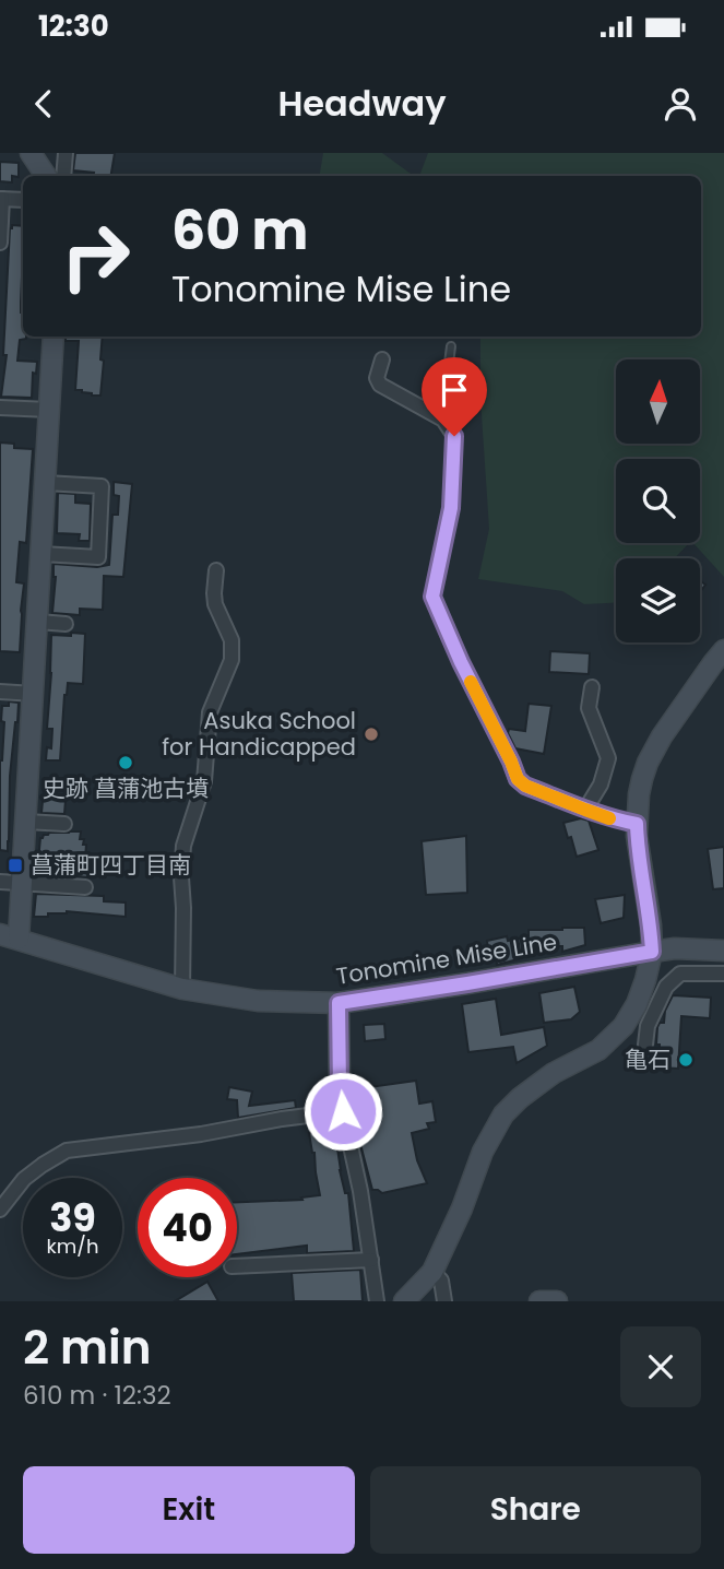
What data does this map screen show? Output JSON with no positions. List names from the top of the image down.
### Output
{
  "streets": {
    "main road": ["Tonomine Mise Line"]
  },
  "places": {
    "other": ["Asuka School for Handicapped", "史跡 菖蒲池古墳", "亀石"],
    "transit": ["菖蒲町四丁目南"]
  },
  "north": "top",
  "page": {
    "status": "12:30",
    "header": "Headway",
    "turn": ["60 m", "Tonomine Mise Line"],
    "speed": "39 km/h",
    "limit": "40",
    "heading": ["2 min", "610 m · 12:32"],
    "buttons": ["Exit", "Share"]
  }
}
